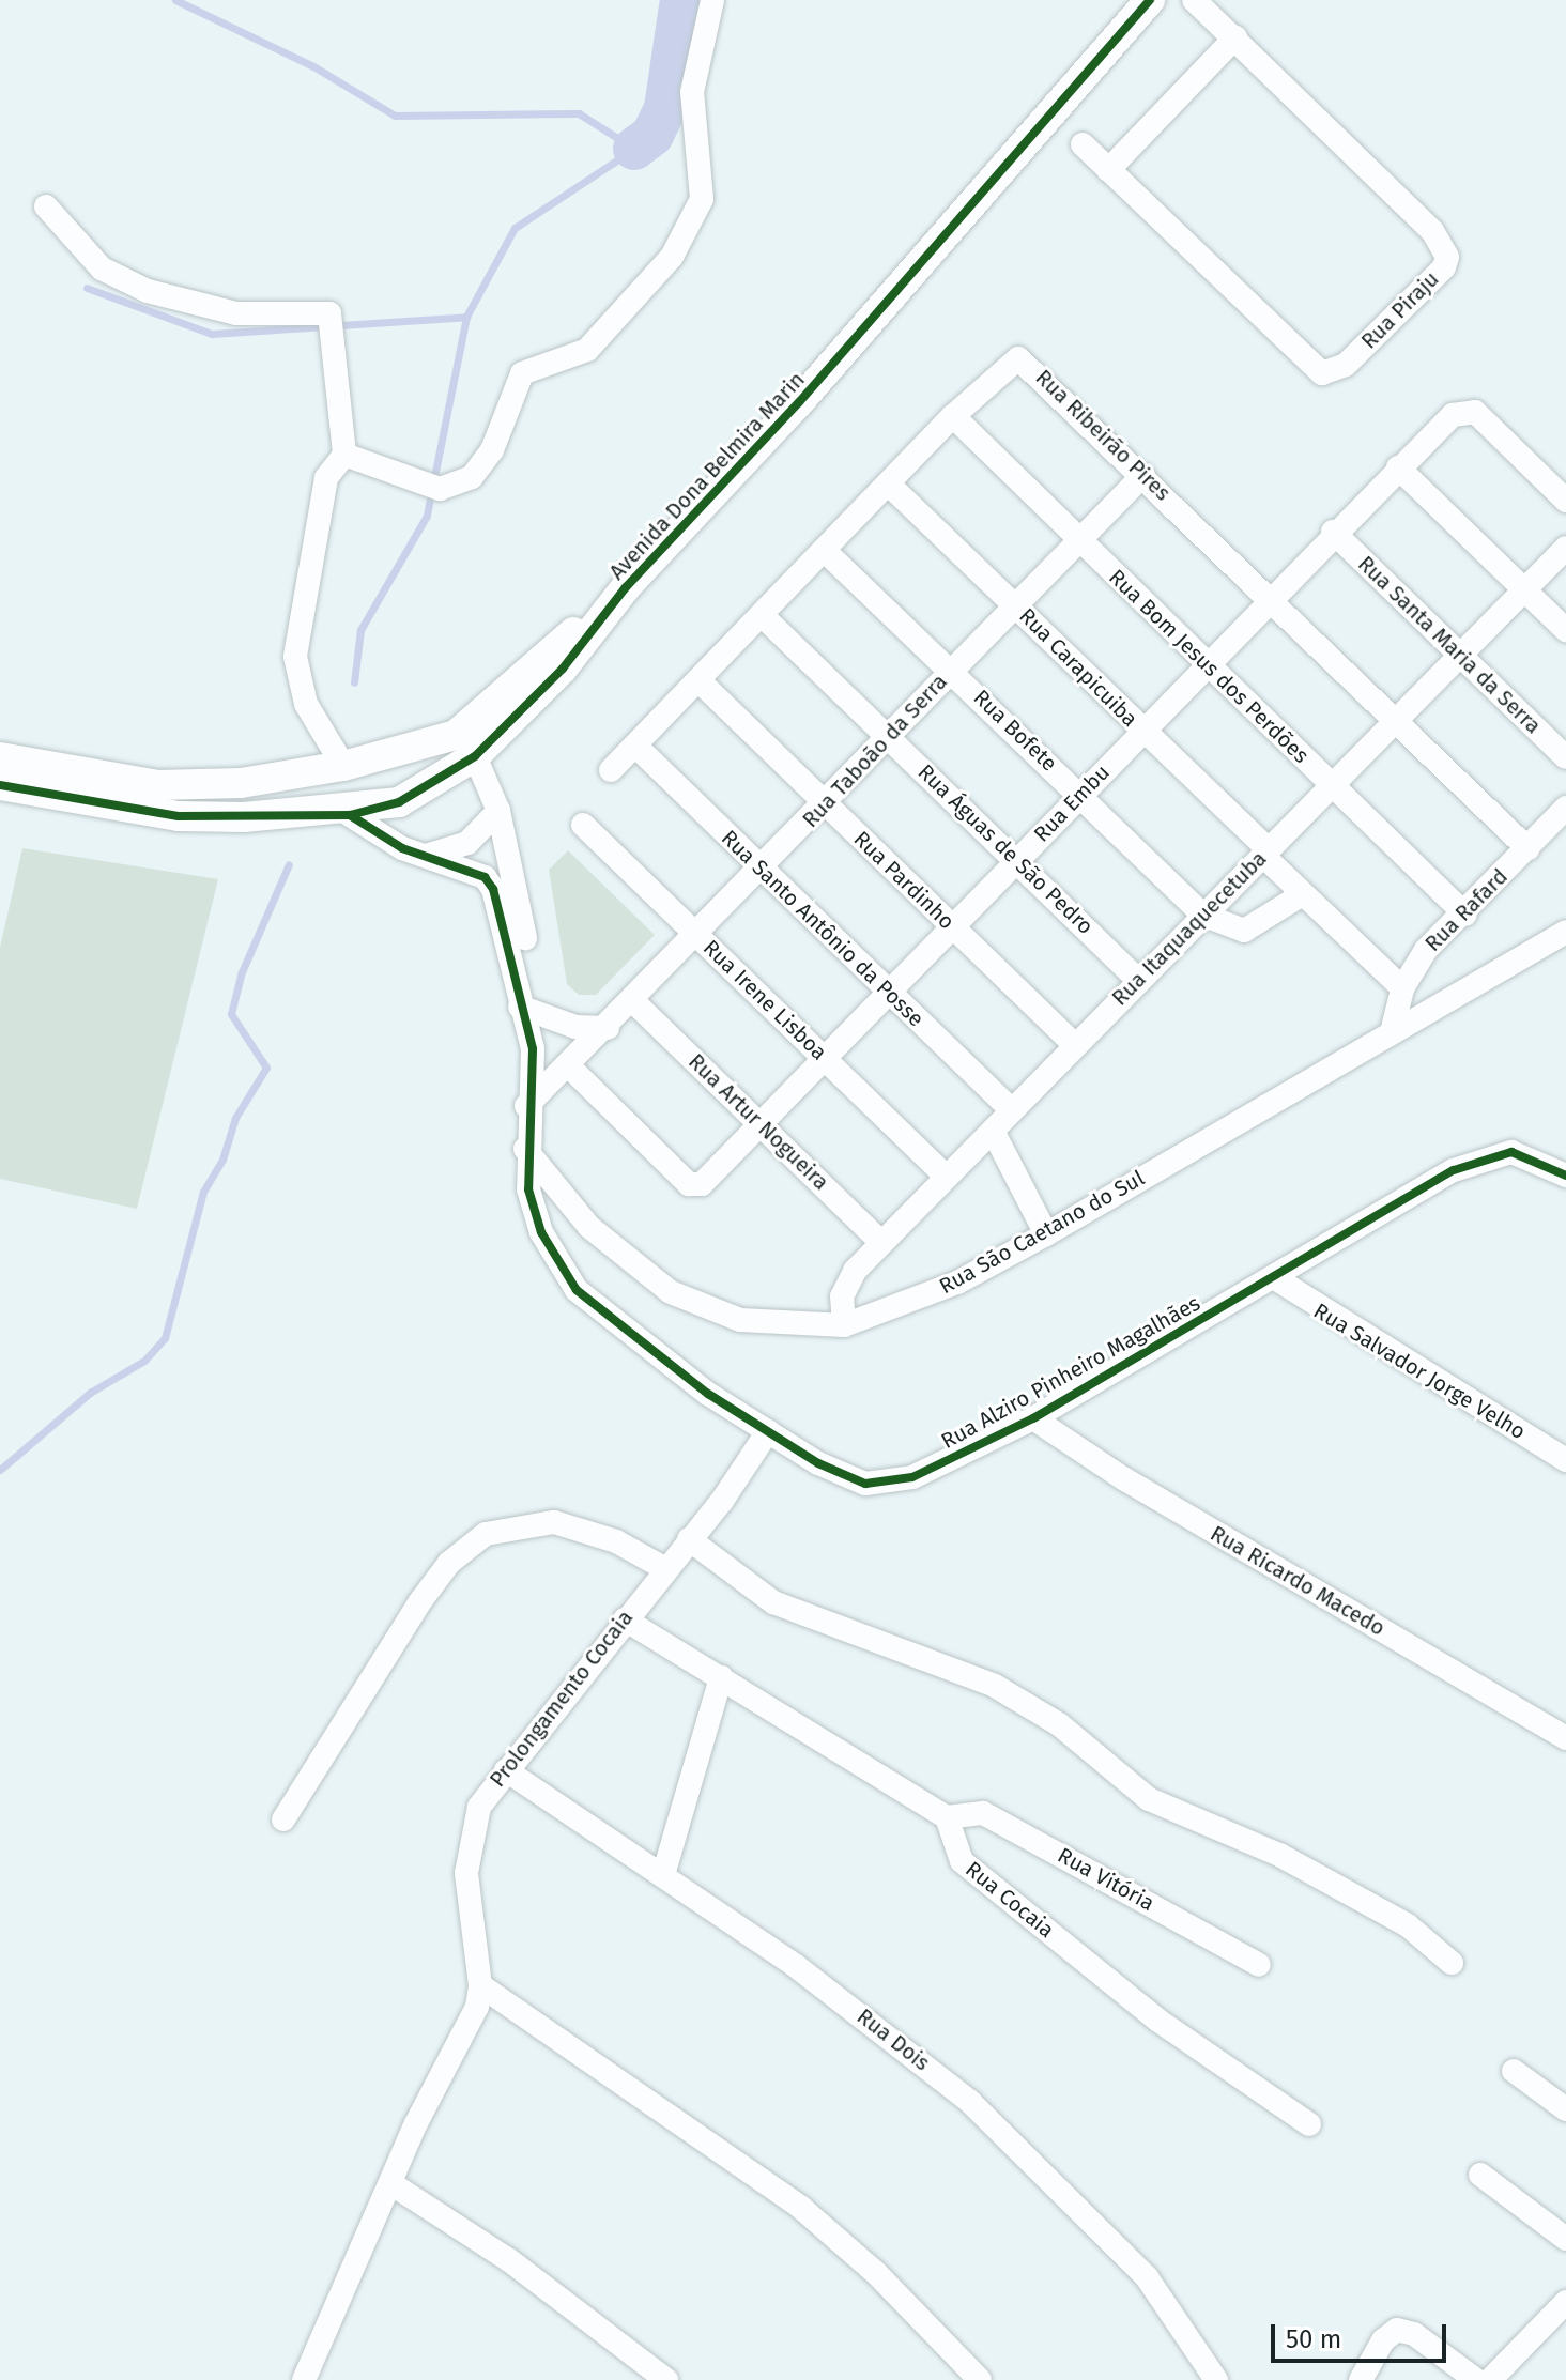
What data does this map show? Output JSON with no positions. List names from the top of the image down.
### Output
{
  "streets": {
    "main road": ["Avenida Dona Belmira Marin"],
    "street": [
      "Rua Piraju",
      "Rua Ribeirão Pires",
      "Rua Santa Maria da Serra",
      "Rua Bom Jesus dos Perdões",
      "Rua Carapicuiba",
      "Rua Bofete",
      "Rua Taboão da Serra",
      "Rua Embu",
      "Rua Águas de São Pedro",
      "Rua Pardinho",
      "Rua Rafard",
      "Rua Santo Antônio da Posse",
      "Rua Itaquaquecetuba",
      "Rua Irene Lisboa",
      "Rua Artur Nogueira",
      "Rua São Caetano do Sul",
      "Rua Salvador Jorge Velho",
      "Rua Alziro Pinheiro Magalhães",
      "Rua Ricardo Macedo",
      "Prolongamento Cocaia",
      "Rua Vitória",
      "Rua Cocaia",
      "Rua Dois"
    ]
  },
  "crossings": [
    ["Rua Ribeirão Pires", "Rua Bom Jesus dos Perdões"],
    ["Rua Ribeirão Pires", "Rua Carapicuiba"],
    ["Rua Ribeirão Pires", "Rua Bofete"],
    ["Rua Ribeirão Pires", "Rua Taboão da Serra"],
    ["Rua Ribeirão Pires", "Rua Embu"],
    ["Rua Ribeirão Pires", "Rua Águas de São Pedro"],
    ["Rua Ribeirão Pires", "Rua Pardinho"],
    ["Rua Ribeirão Pires", "Rua Rafard"],
    ["Rua Ribeirão Pires", "Rua Santo Antônio da Posse"],
    ["Rua Ribeirão Pires", "Rua Itaquaquecetuba"],
    ["Avenida Dona Belmira Marin", "Rua Alziro Pinheiro Magalhães"],
    ["Rua Santa Maria da Serra", "Rua Embu"],
    ["Rua Santa Maria da Serra", "Rua Itaquaquecetuba"],
    ["Rua Bom Jesus dos Perdões", "Rua Taboão da Serra"],
    ["Rua Bom Jesus dos Perdões", "Rua Embu"],
    ["Rua Bom Jesus dos Perdões", "Rua Rafard"],
    ["Rua Bom Jesus dos Perdões", "Rua Itaquaquecetuba"],
    ["Rua Carapicuiba", "Rua Taboão da Serra"],
    ["Rua Carapicuiba", "Rua Embu"],
    ["Rua Carapicuiba", "Rua Rafard"],
    ["Rua Carapicuiba", "Rua Itaquaquecetuba"],
    ["Rua Bofete", "Rua Taboão da Serra"],
    ["Rua Bofete", "Rua Embu"],
    ["Rua Bofete", "Rua Itaquaquecetuba"],
    ["Rua Taboão da Serra", "Rua Embu"],
    ["Rua Taboão da Serra", "Rua Águas de São Pedro"],
    ["Rua Taboão da Serra", "Rua Pardinho"],
    ["Rua Taboão da Serra", "Rua Santo Antônio da Posse"],
    ["Rua Taboão da Serra", "Rua Irene Lisboa"],
    ["Rua Taboão da Serra", "Rua Artur Nogueira"],
    ["Rua Taboão da Serra", "Rua Alziro Pinheiro Magalhães"],
    ["Rua Embu", "Rua Águas de São Pedro"],
    ["Rua Embu", "Rua Pardinho"],
    ["Rua Embu", "Rua Santo Antônio da Posse"],
    ["Rua Embu", "Rua Irene Lisboa"],
    ["Rua Embu", "Rua Artur Nogueira"],
    ["Rua Águas de São Pedro", "Rua Itaquaquecetuba"],
    ["Rua Pardinho", "Rua Itaquaquecetuba"],
    ["Rua Rafard", "Rua São Caetano do Sul"],
    ["Rua Santo Antônio da Posse", "Rua Itaquaquecetuba"],
    ["Rua Itaquaquecetuba", "Rua Irene Lisboa"],
    ["Rua Itaquaquecetuba", "Rua Artur Nogueira"],
    ["Rua Itaquaquecetuba", "Rua São Caetano do Sul"],
    ["Rua São Caetano do Sul", "Rua Alziro Pinheiro Magalhães"],
    ["Rua Salvador Jorge Velho", "Rua Alziro Pinheiro Magalhães"],
    ["Rua Alziro Pinheiro Magalhães", "Rua Ricardo Macedo"],
    ["Rua Alziro Pinheiro Magalhães", "Prolongamento Cocaia"],
    ["Prolongamento Cocaia", "Rua Dois"],
    ["Rua Vitória", "Rua Cocaia"]
  ],
  "scale_bar": "50 m"
}
